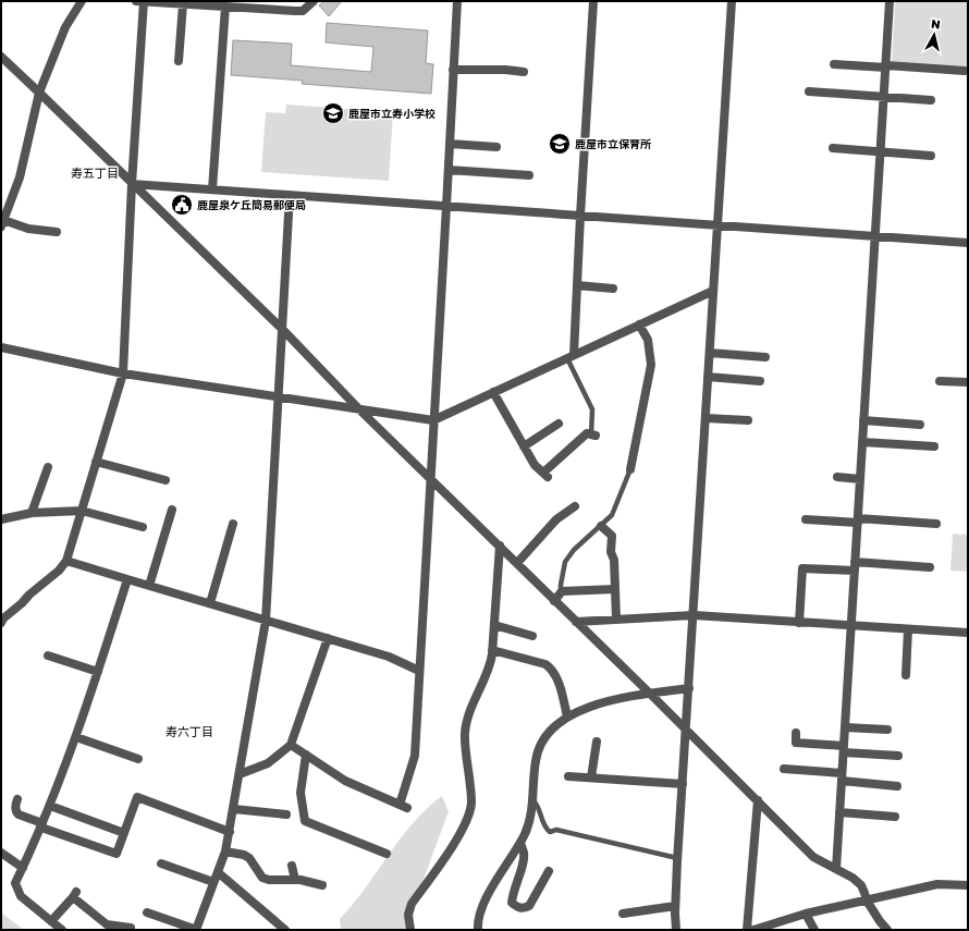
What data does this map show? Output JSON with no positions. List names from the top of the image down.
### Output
{
  "districts": ["寿五丁目", "寿六丁目"],
  "places": {
    "school or university": ["鹿屋市立寿小学校", "鹿屋市立保育所"],
    "public building": ["鹿屋泉ケ丘簡易郵便局"]
  },
  "north": "top"
}
